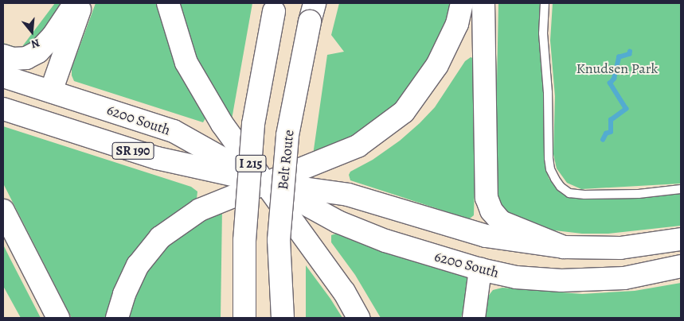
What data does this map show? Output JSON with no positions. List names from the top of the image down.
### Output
{
  "streets": {
    "main road": [
      "6200 South",
      "SR 190",
      "Belt Route",
      "I 215"
    ]
  },
  "parks": ["Knudsen Park"],
  "north": "bottom"
}
